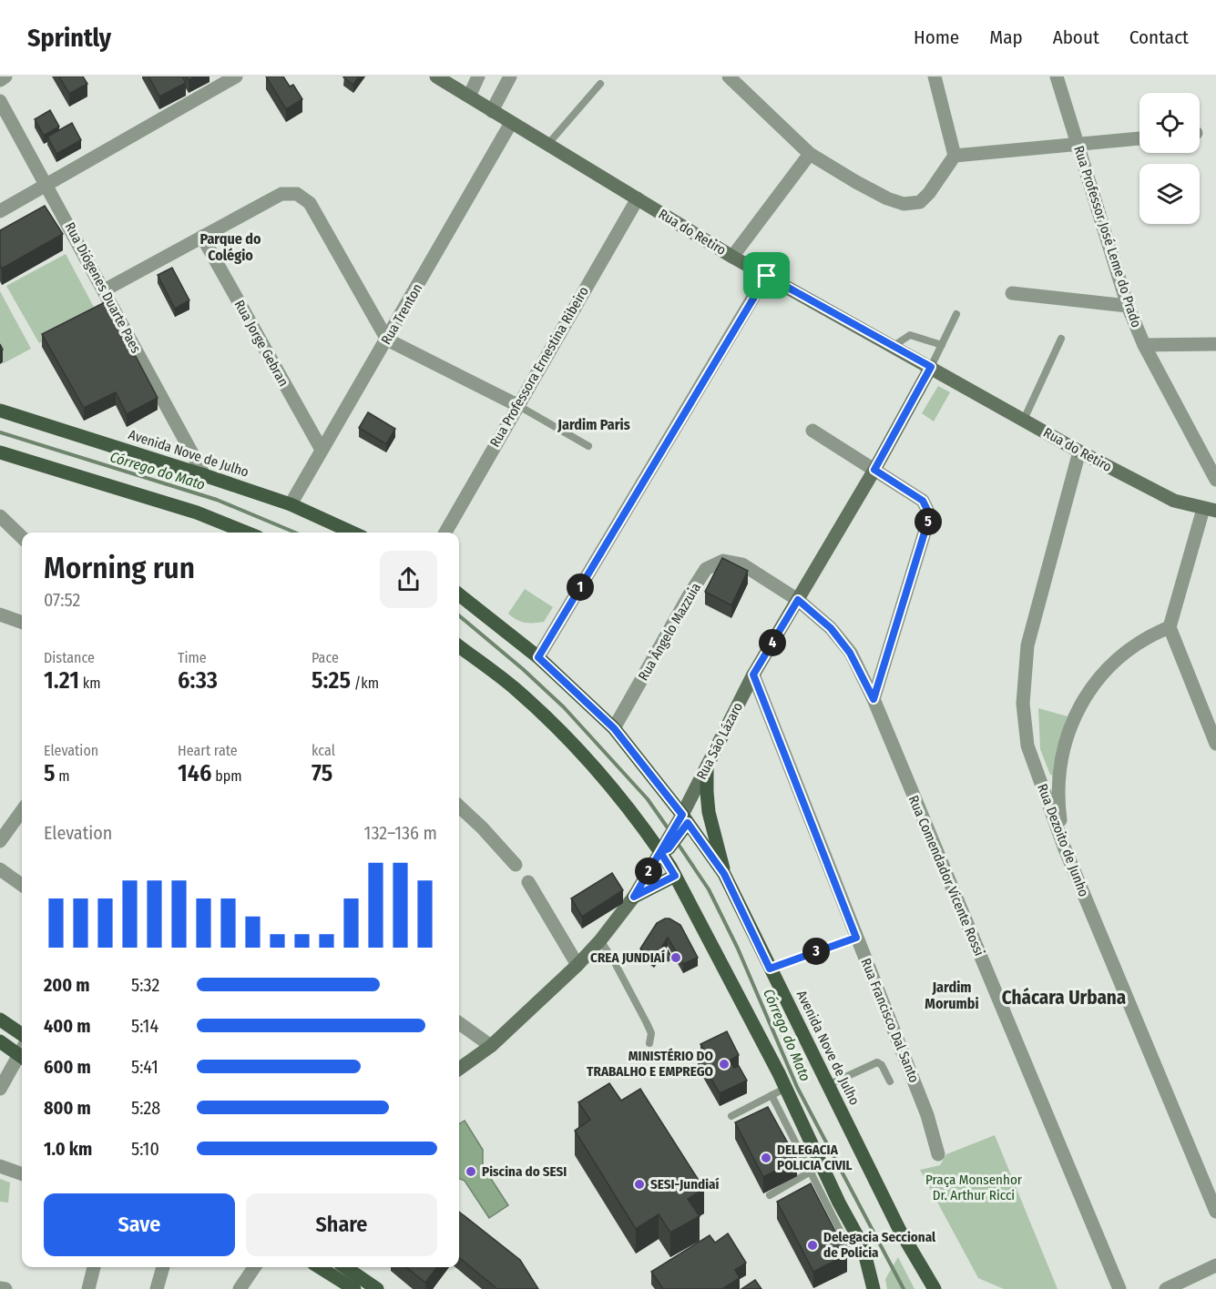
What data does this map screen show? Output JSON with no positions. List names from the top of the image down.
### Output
{
  "streets": {
    "main road": ["Rua do Retiro", "Avenida Nove de Julho", "Rua São Lázaro"],
    "street": [
      "Rua Professor José Leme do Prado",
      "Rua Diógenes Duarte Paes",
      "Rua Trenton",
      "Rua Jorge Gebran",
      "Rua Professora Ernestina Ribeiro",
      "Rua Ângelo Mazzuia",
      "Rua Dezoito de Junho",
      "Rua Comendador Vicente Rossi",
      "Rua Francisco Dal Santo"
    ]
  },
  "crossings": [
    ["Rua do Retiro", "Rua Trenton"],
    ["Rua do Retiro", "Rua Professora Ernestina Ribeiro"],
    ["Rua do Retiro", "Rua São Lázaro"],
    ["Rua do Retiro", "Rua Dezoito de Junho"],
    ["Rua Diógenes Duarte Paes", "Avenida Nove de Julho"],
    ["Rua Trenton", "Rua Jorge Gebran"],
    ["Rua Trenton", "Avenida Nove de Julho"],
    ["Avenida Nove de Julho", "Rua Ângelo Mazzuia"],
    ["Avenida Nove de Julho", "Rua São Lázaro"],
    ["Rua Ângelo Mazzuia", "Rua São Lázaro"],
    ["Rua Ângelo Mazzuia", "Rua Comendador Vicente Rossi"],
    ["Rua São Lázaro", "Rua Comendador Vicente Rossi"],
    ["Rua São Lázaro", "Rua Francisco Dal Santo"]
  ],
  "districts": [
    "Parque do Colégio",
    "Jardim Paris",
    "Jardim Morumbi",
    "Chácara Urbana"
  ],
  "water": ["Córrego do Mato"],
  "parks": ["Praça Monsenhor Dr. Arthur Ricci"],
  "places": [
    "CREA JUNDIAÍ",
    "MINISTÉRIO DO TRABALHO E EMPREGO",
    "DELEGACIA POLICIA CIVIL",
    "Piscina do SESI",
    "SESI-Jundiaí",
    "Delegacia Seccional de Policia"
  ],
  "page": {
    "header": "Sprintly",
    "nav": [
      "Home",
      "Map",
      "About",
      "Contact"
    ],
    "pins": [
      "5",
      "1",
      "4",
      "2",
      "3"
    ],
    "heading": ["Morning run", "07:52"],
    "stats": [
      ["Distance", "1.21 km"],
      ["Time", "6:33"],
      ["Pace", "5:25 /km"],
      ["Elevation", "5 m"],
      ["Heart rate", "146 bpm"],
      ["kcal", "75"]
    ],
    "chart": ["Elevation", "132–136 m"],
    "list": [
      {
        "name": "200 m",
        "note": "5:32"
      },
      {
        "name": "400 m",
        "note": "5:14"
      },
      {
        "name": "600 m",
        "note": "5:41"
      },
      {
        "name": "800 m",
        "note": "5:28"
      },
      {
        "name": "1.0 km",
        "note": "5:10"
      }
    ],
    "buttons": ["Save", "Share"]
  }
}
